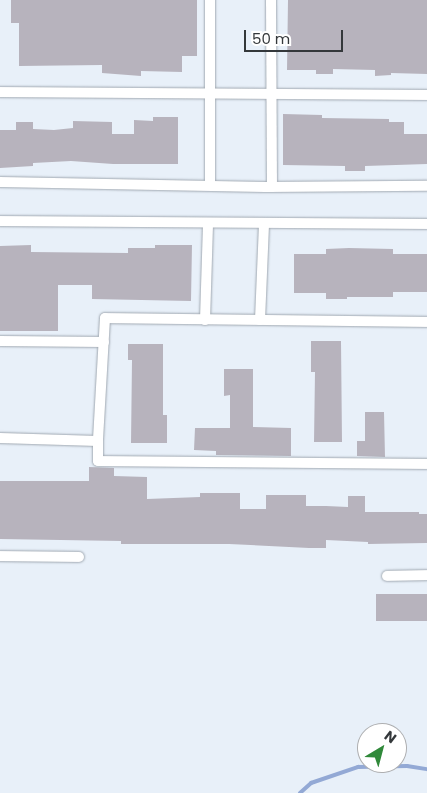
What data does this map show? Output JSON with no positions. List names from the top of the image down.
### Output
{
  "scale_bar": "50 m",
  "north": "top right"
}
